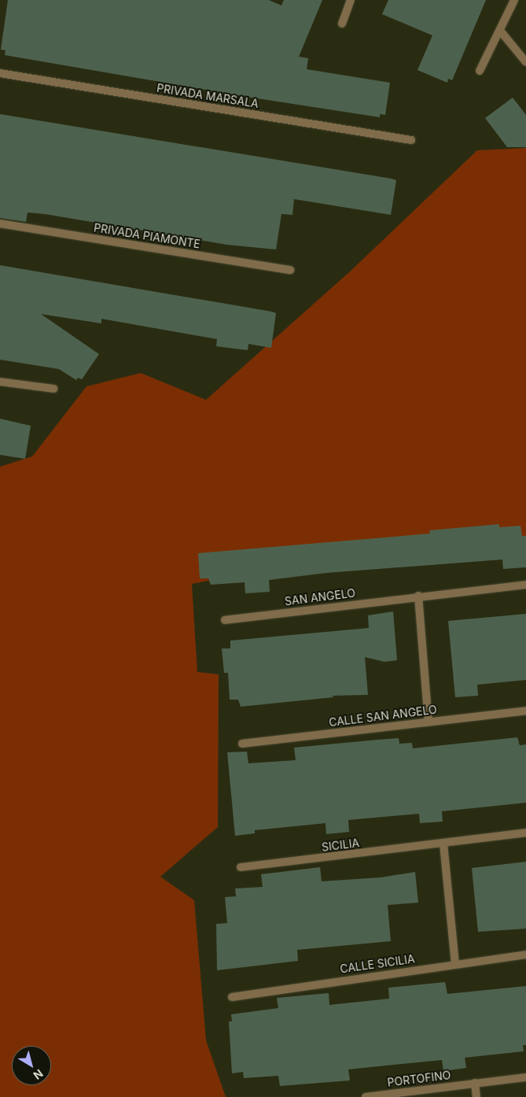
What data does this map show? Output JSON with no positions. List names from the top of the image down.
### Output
{
  "streets": {
    "street": [
      "PRIVADA MARSALA",
      "PRIVADA PIAMONTE",
      "SAN ANGELO",
      "CALLE SAN ANGELO",
      "SICILIA",
      "CALLE SICILIA",
      "PORTOFINO"
    ]
  },
  "north": "bottom right"
}
